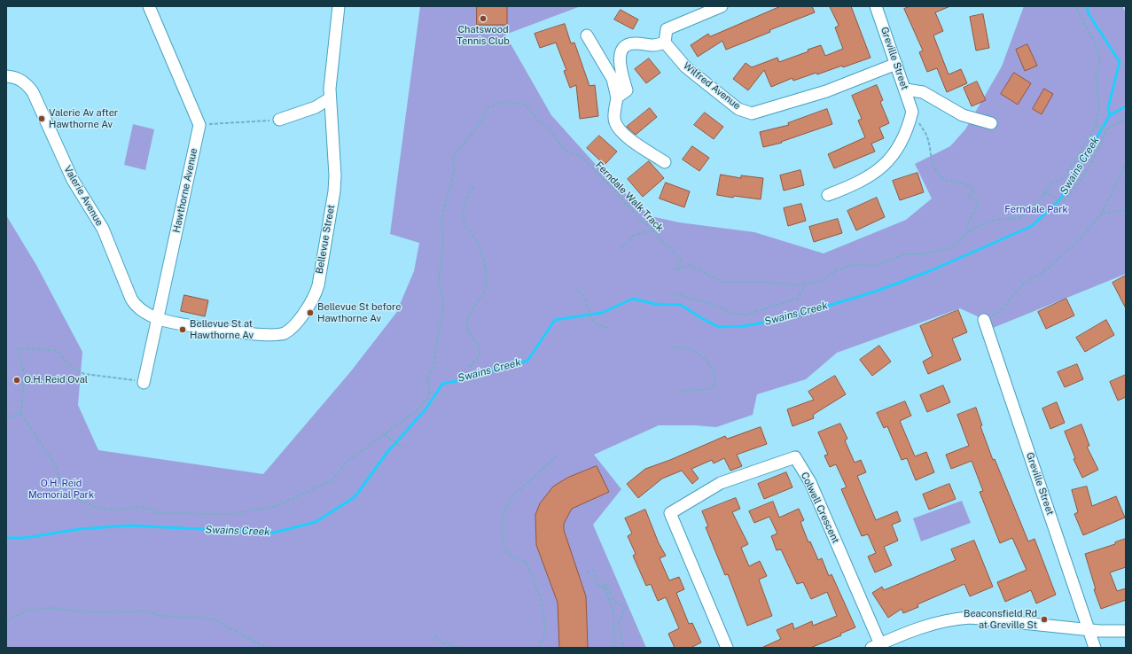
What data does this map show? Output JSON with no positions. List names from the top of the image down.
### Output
{
  "streets": {
    "street": [
      "Greville Street",
      "Wilfred Avenue",
      "Hawthorne Avenue",
      "Valerie Avenue",
      "Bellevue Street",
      "Colwell Crescent"
    ],
    "path": ["Ferndale Walk Track"]
  },
  "crossings": [
    ["Greville Street", "Wilfred Avenue"],
    ["Hawthorne Avenue", "Valerie Avenue"],
    ["Hawthorne Avenue", "Bellevue Street"],
    ["Valerie Avenue", "Bellevue Street"]
  ],
  "water": ["Swains Creek"],
  "parks": ["Ferndale Park", "O.H. Reid Memorial Park"],
  "places": [
    "Chatswood Tennis Club",
    "Valerie Av after Hawthorne Av",
    "Bellevue St before Hawthorne Av",
    "Bellevue St at Hawthorne Av",
    "O.H. Reid Oval",
    "Beaconsfield Rd at Greville St"
  ]
}
